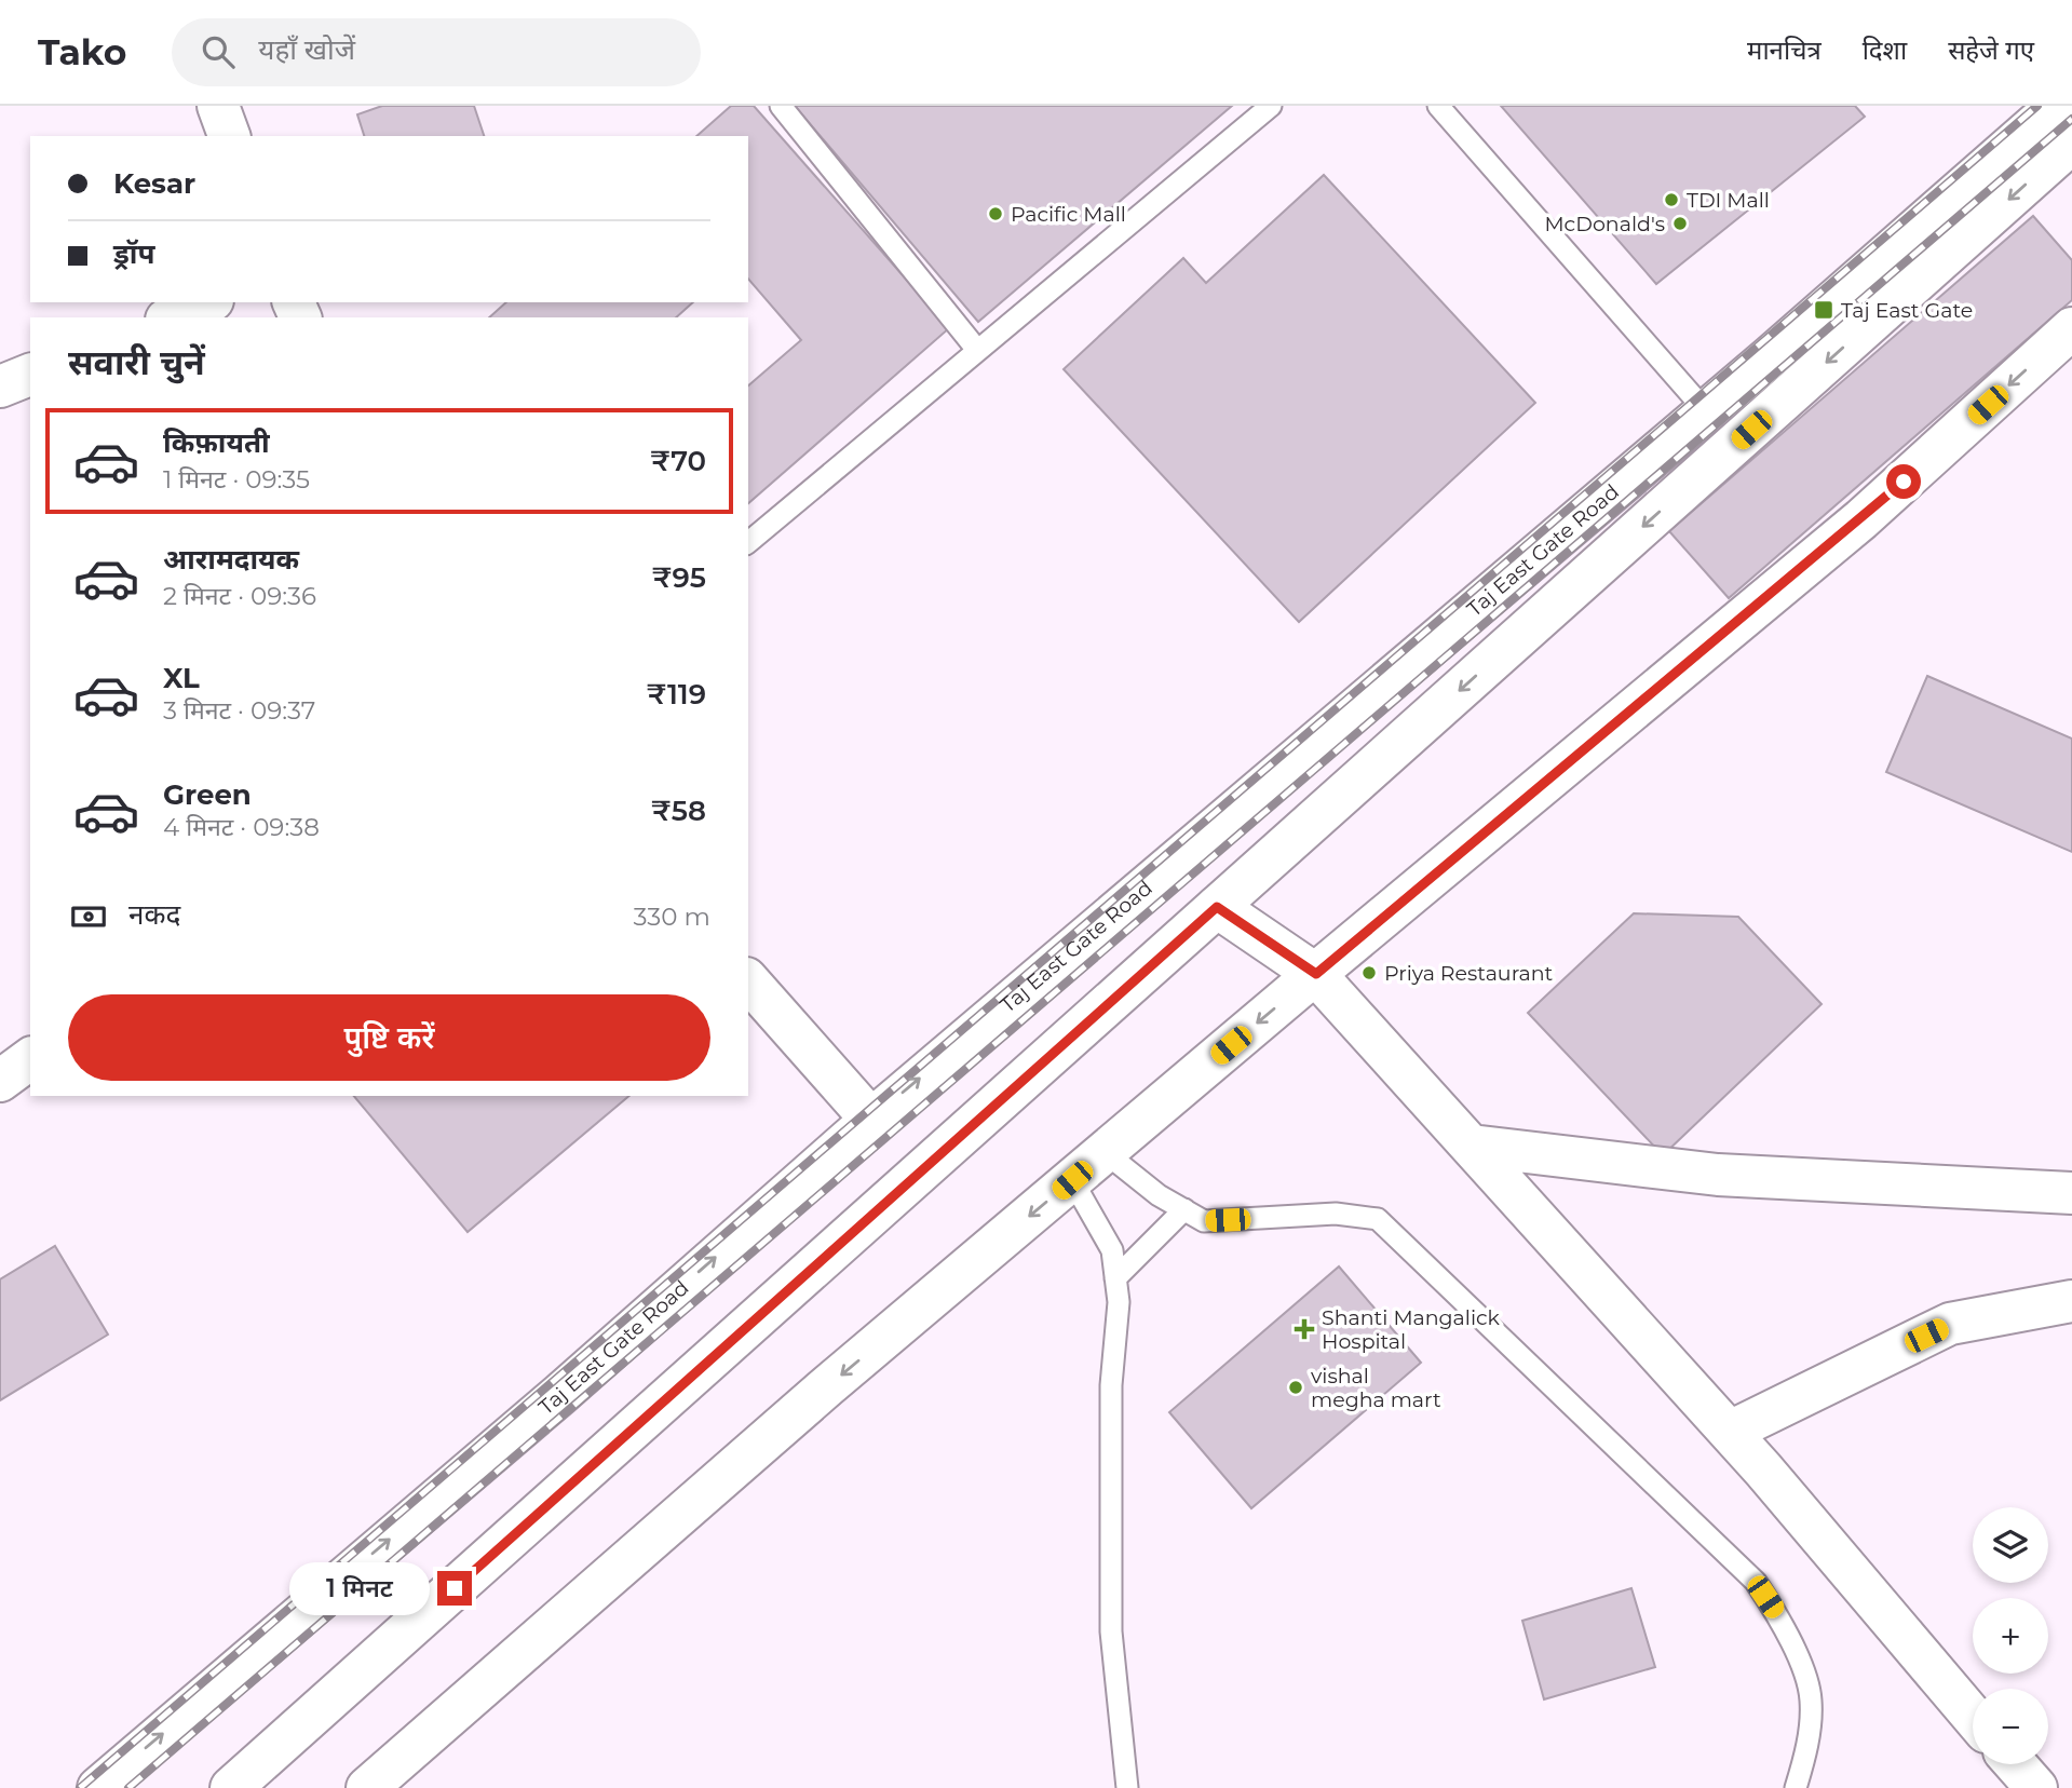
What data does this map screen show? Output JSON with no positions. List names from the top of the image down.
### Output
{
  "streets": {
    "main road": ["Taj East Gate Road"]
  },
  "places": {
    "other": [
      "TDI Mall",
      "Pacific Mall",
      "McDonald's",
      "Priya Restaurant",
      "vishal megha mart"
    ],
    "transit": ["Taj East Gate"],
    "health": ["Shanti Mangalick Hospital"]
  },
  "page": {
    "header": "Tako",
    "search": "यहाँ खोजें",
    "nav": ["मानचित्र", "दिशा", "सहेजे गए"],
    "banner": ["Kesar", "ड्रॉप"],
    "heading": "सवारी चुनें",
    "list": [
      {
        "name": "किफ़ायती",
        "note": "1 मिनट · 09:35",
        "value": "₹70"
      },
      {
        "name": "आरामदायक",
        "note": "2 मिनट · 09:36",
        "value": "₹95"
      },
      {
        "name": "XL",
        "note": "3 मिनट · 09:37",
        "value": "₹119"
      },
      {
        "name": "Green",
        "note": "4 मिनट · 09:38",
        "value": "₹58"
      }
    ],
    "pay": ["नकद", "330 m"],
    "buttons": "पुष्टि करें",
    "map_buttons": ["+", "−"],
    "bubble": "1 मिनट"
  }
}
